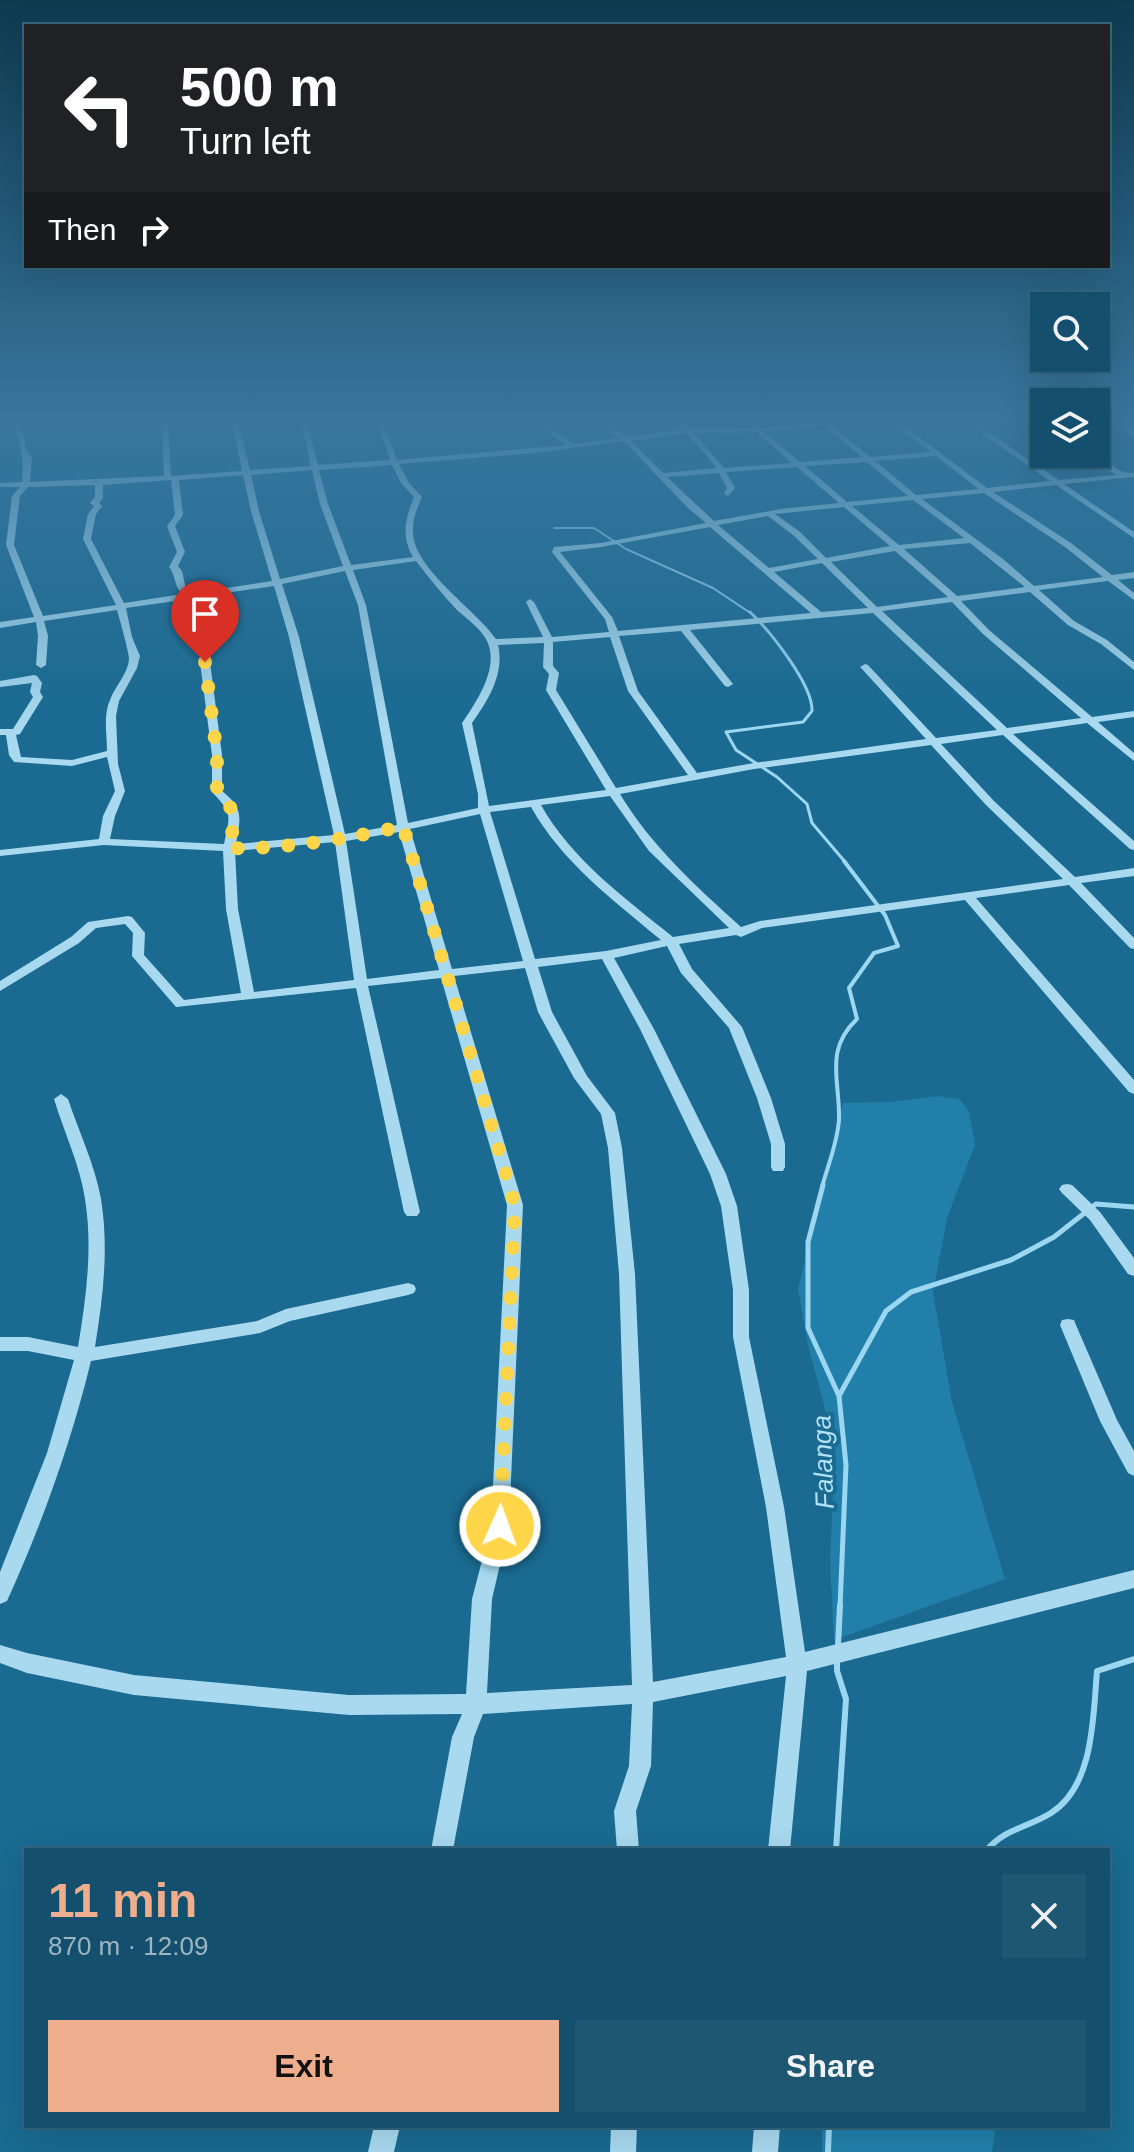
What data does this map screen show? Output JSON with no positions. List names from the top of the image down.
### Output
{
  "water": ["Falanga"],
  "page": {
    "turn": ["500 m", "Turn left"],
    "then": "Then",
    "heading": ["11 min", "870 m · 12:09"],
    "buttons": ["Exit", "Share"]
  }
}
